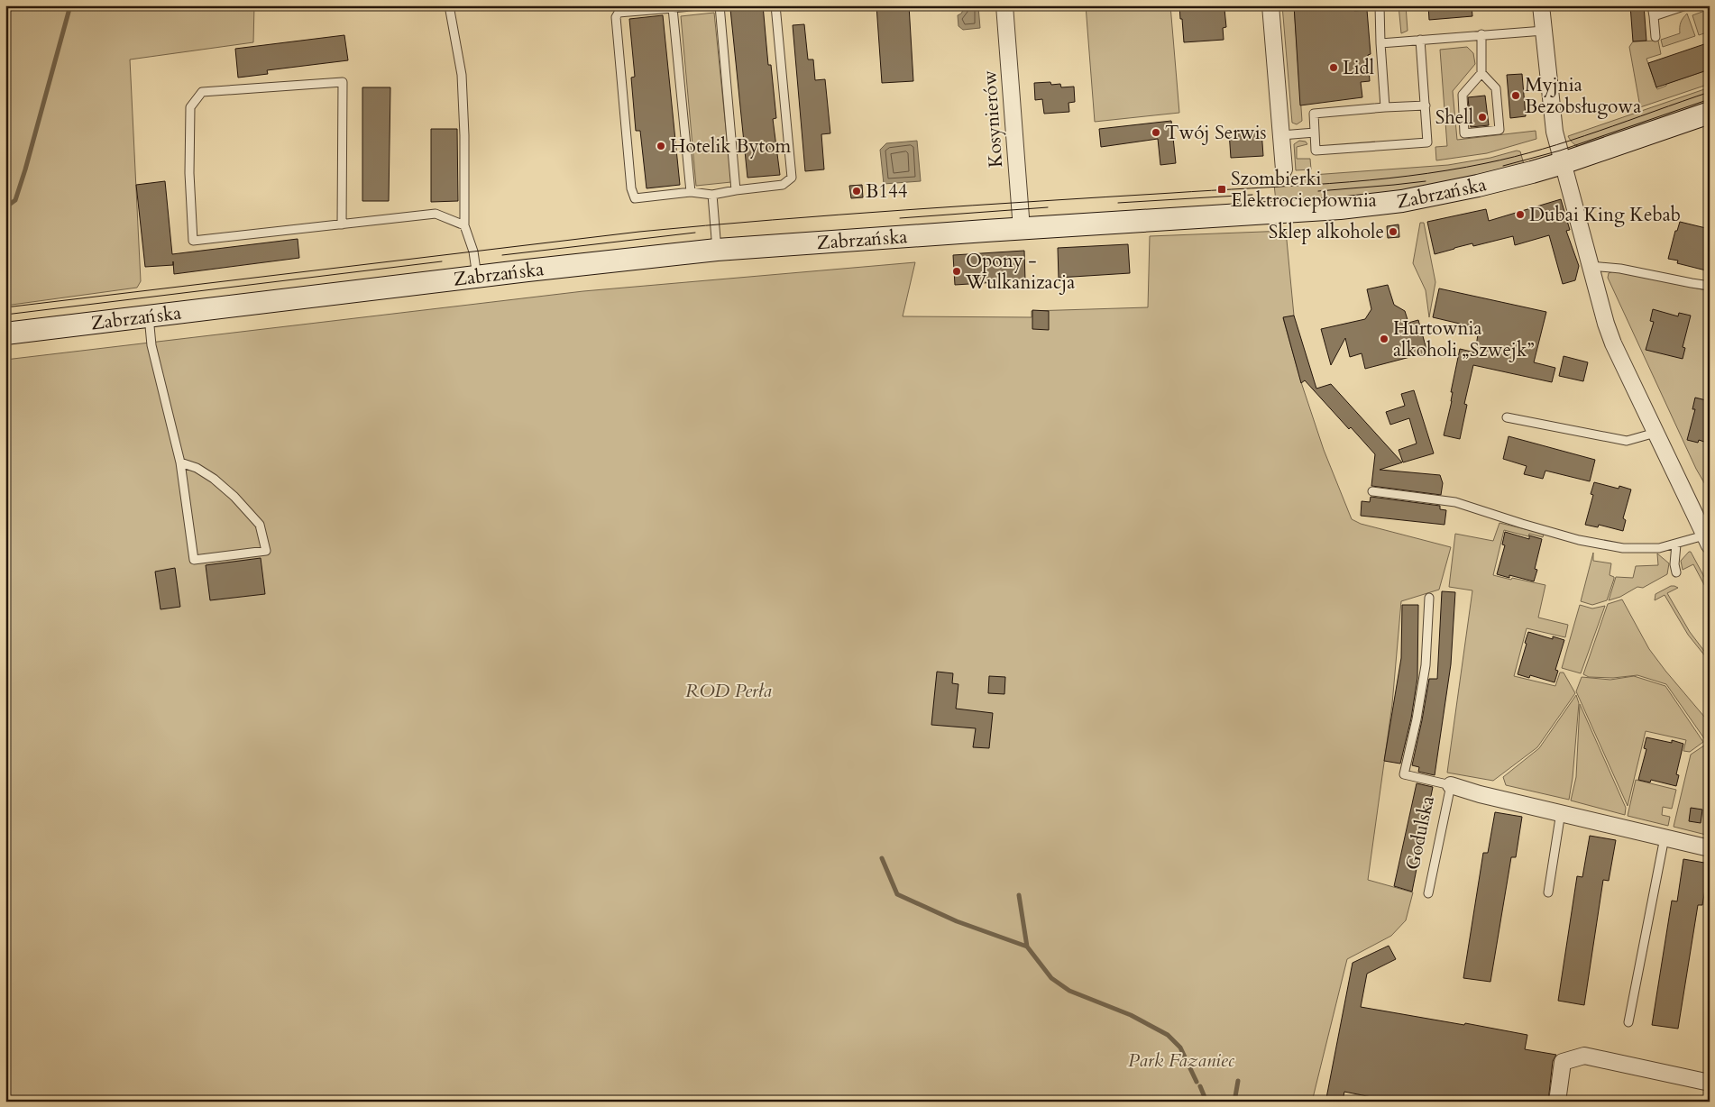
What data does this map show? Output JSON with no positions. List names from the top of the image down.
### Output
{
  "streets": {
    "street": ["Kosynierów", "Zabrzańska", "Godulska"]
  },
  "crossings": [
    ["Kosynierów", "Zabrzańska"]
  ],
  "parks": ["ROD Perła", "Park Fazaniec"],
  "places": {
    "other": [
      "Lidl",
      "Myjnia Bezobsługowa",
      "Shell",
      "Twój Serwis",
      "Hotelik Bytom",
      "B144",
      "Dubai King Kebab",
      "Sklep alkohole",
      "Opony - Wulkanizacja",
      "Hurtownia alkoholi „Szwejk”"
    ],
    "transit": ["Szombierki Elektrociepłownia"]
  }
}
